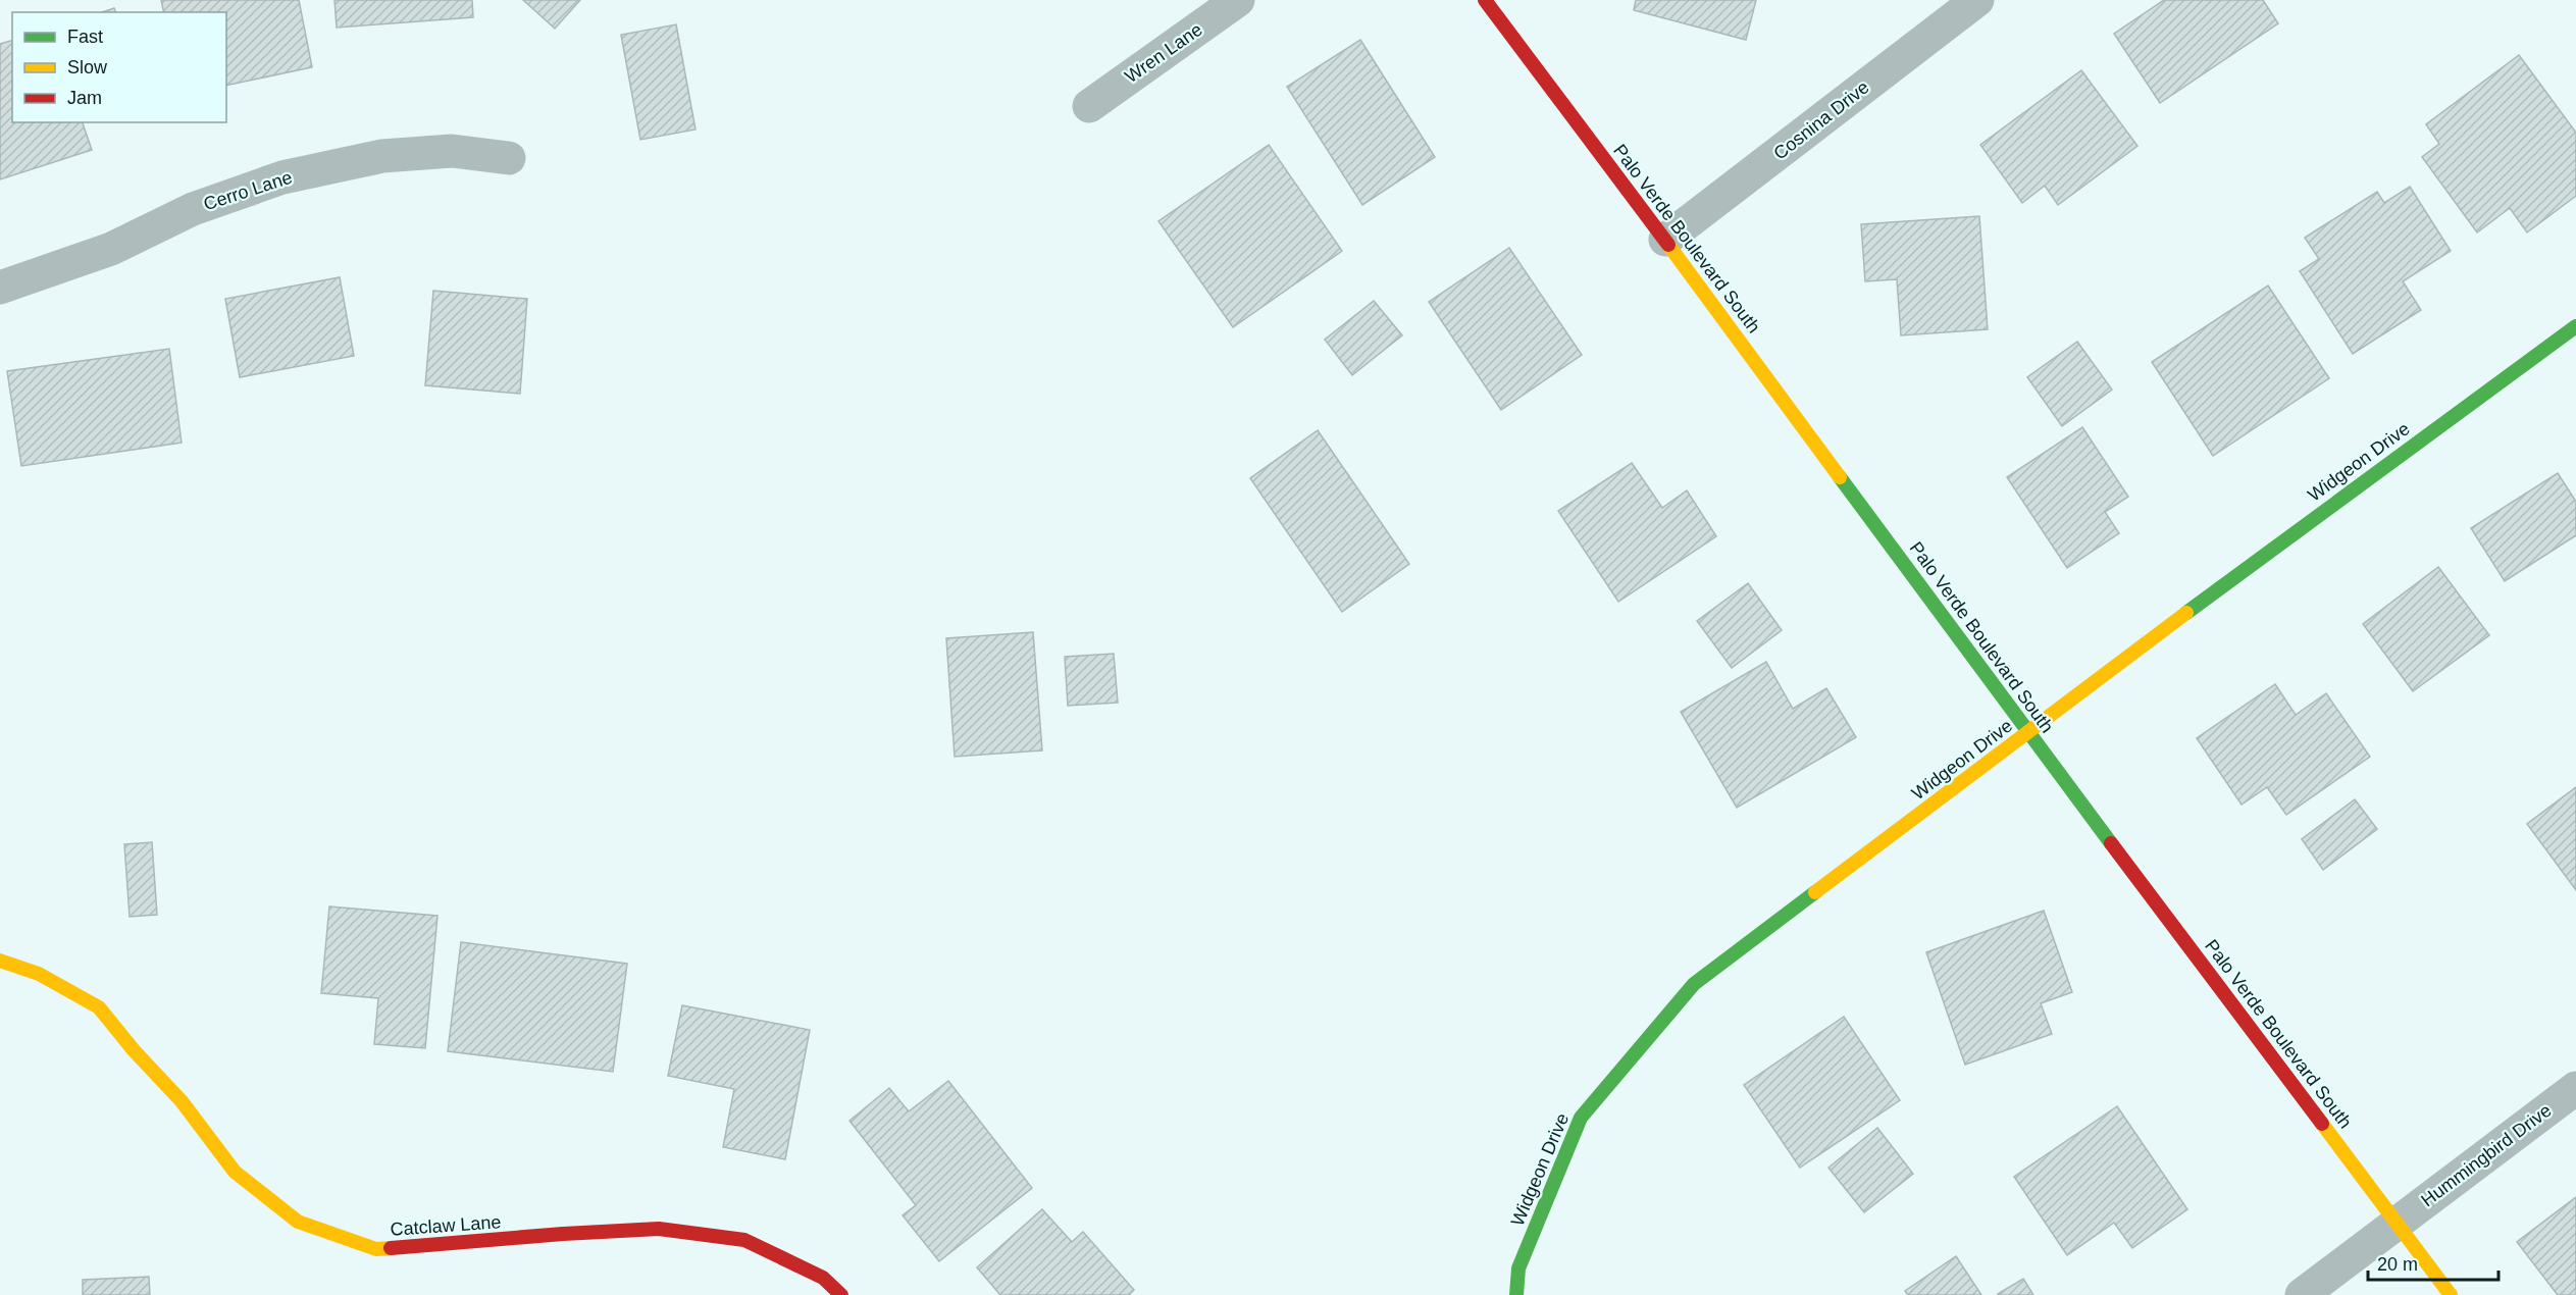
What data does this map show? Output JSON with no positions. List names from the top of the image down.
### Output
{
  "streets": {
    "street": [
      "Wren Lane",
      "Cosnina Drive",
      "Cerro Lane",
      "Palo Verde Boulevard South",
      "Widgeon Drive",
      "Hummingbird Drive",
      "Catclaw Lane"
    ]
  },
  "crossings": [
    ["Cosnina Drive", "Palo Verde Boulevard South"],
    ["Palo Verde Boulevard South", "Widgeon Drive"],
    ["Palo Verde Boulevard South", "Hummingbird Drive"]
  ],
  "legend": ["Fast", "Slow", "Jam"],
  "scale_bar": "20 m"
}
